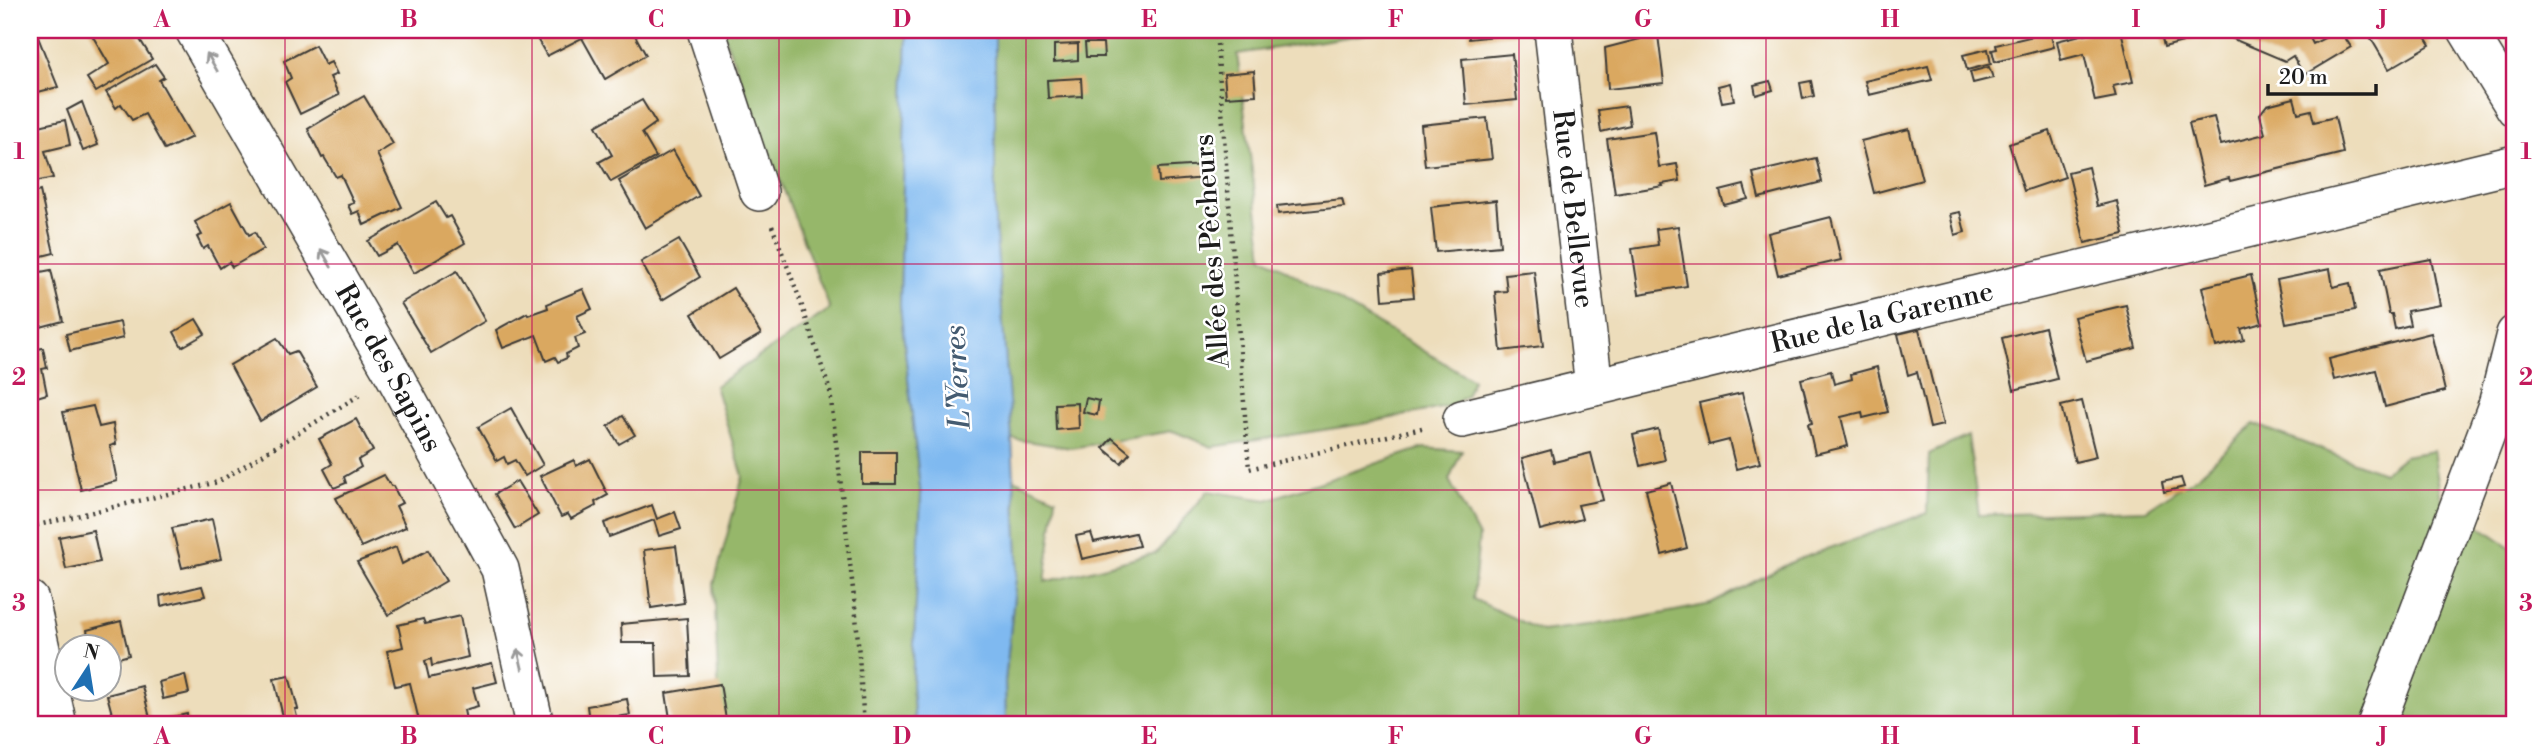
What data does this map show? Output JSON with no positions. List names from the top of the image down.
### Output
{
  "streets": {
    "street": ["Rue de Bellevue", "Rue de la Garenne", "Rue des Sapins"],
    "path": ["Allée des Pêcheurs"]
  },
  "crossings": [
    ["Rue de Bellevue", "Rue de la Garenne"],
    ["Allée des Pêcheurs", "Rue de la Garenne"]
  ],
  "one_way": ["Rue des Sapins"],
  "water": ["L'Yerres"],
  "scale_bar": "20 m",
  "north": "top",
  "grid": {
    "columns": [
      "A",
      "B",
      "C",
      "D",
      "E",
      "F",
      "G",
      "H",
      "I",
      "J"
    ],
    "rows": ["1", "2", "3"]
  }
}
